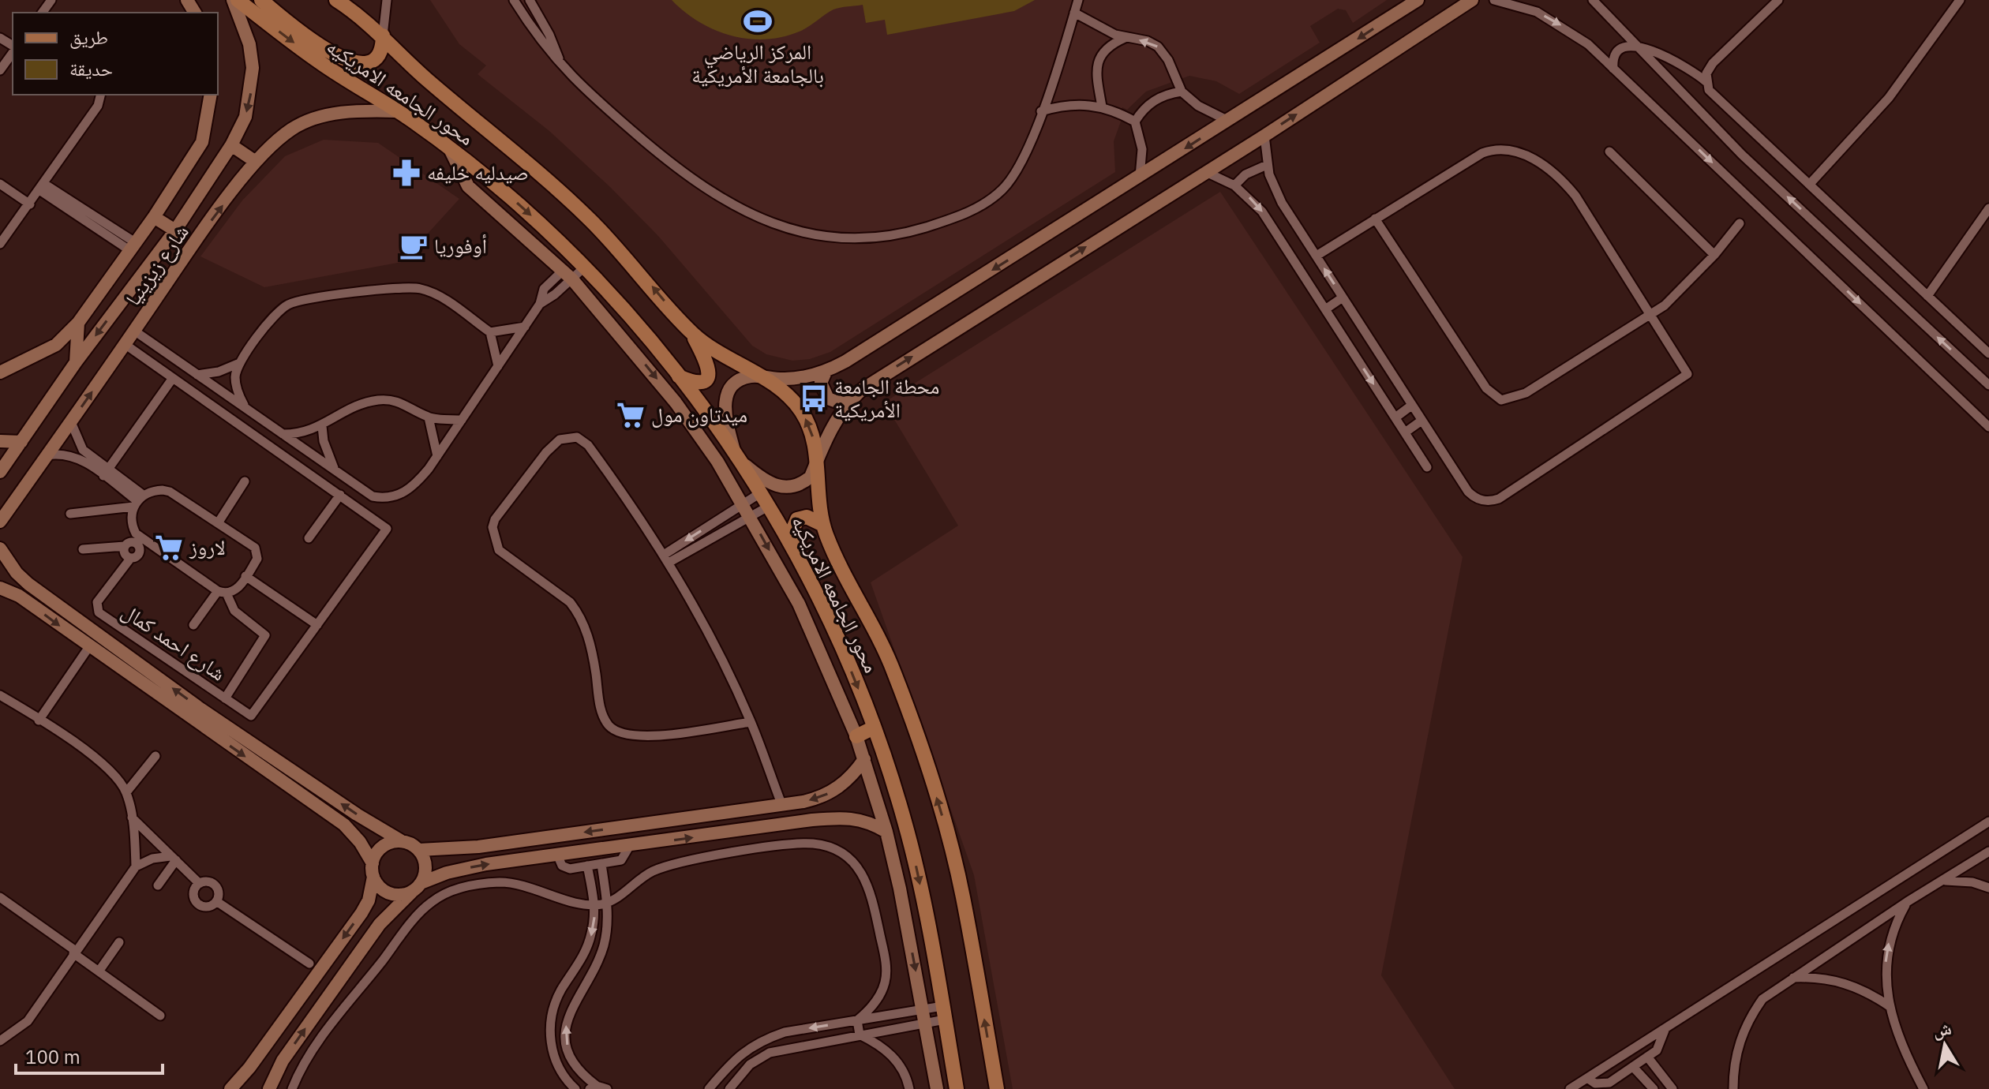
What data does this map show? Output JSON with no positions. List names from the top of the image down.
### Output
{
  "streets": {
    "main road": ["محور الجامعه الامريكيه"],
    "street": ["شارع زيزينيا", "شارع احمد كمال"]
  },
  "crossings": [
    ["محور الجامعه الامريكيه", "شارع زيزينيا"]
  ],
  "places": {
    "sports": ["المركز الرياضي بالجامعة الأمريكية"],
    "pharmacy": ["صيدليه خليفه"],
    "cafe": ["أوفوريا"],
    "bus stop": ["محطة الجامعة الأمريكية"],
    "supermarket": ["ميدتاون مول", "لاروز"]
  },
  "legend": ["طريق", "حديقة"],
  "scale_bar": "100 m",
  "north": "top"
}
